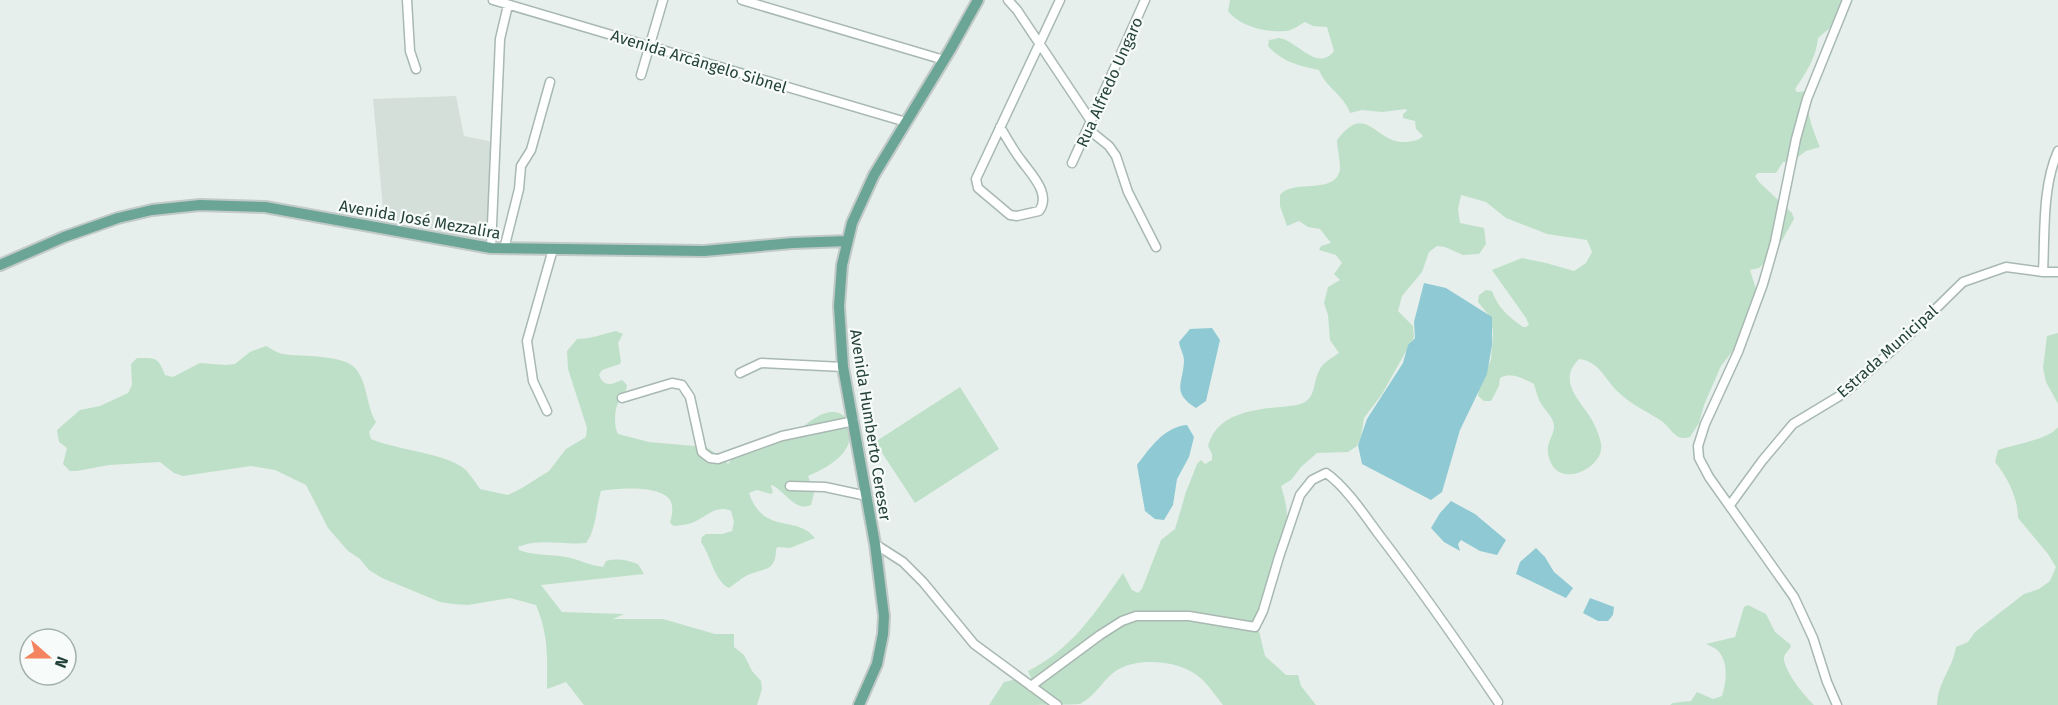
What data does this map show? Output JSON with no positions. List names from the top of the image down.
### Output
{
  "streets": {
    "main road": ["Avenida José Mezzalira", "Avenida Humberto Cereser"],
    "street": ["Avenida Arcângelo Sibnel", "Rua Alfredo Ungaro", "Estrada Municipal"]
  },
  "crossings": [
    ["Avenida Arcângelo Sibnel", "Avenida Humberto Cereser"],
    ["Avenida José Mezzalira", "Avenida Humberto Cereser"]
  ],
  "north": "right"
}
